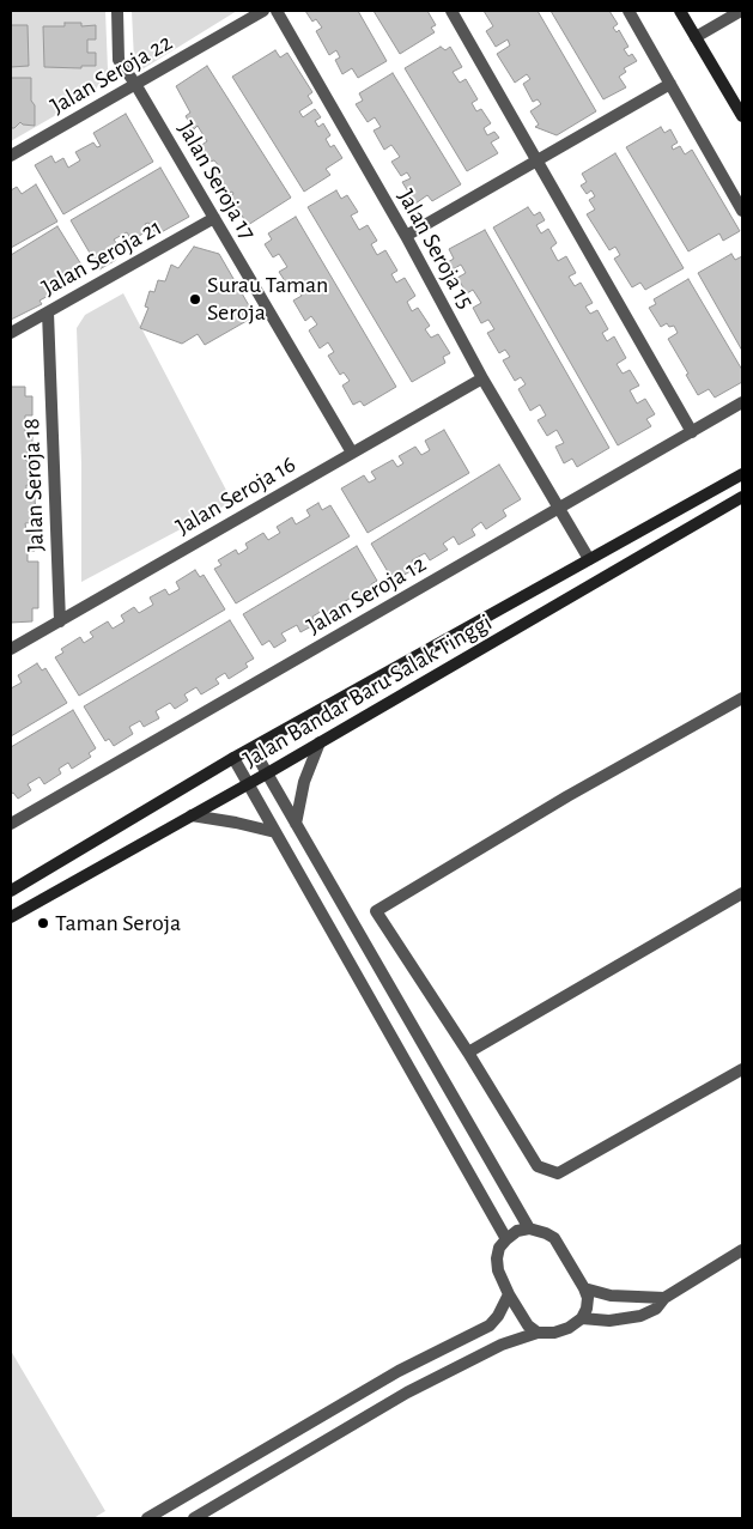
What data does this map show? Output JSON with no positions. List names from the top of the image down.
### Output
{
  "streets": {
    "main road": ["Jalan Bandar Baru Salak Tinggi"],
    "street": [
      "Jalan Seroja 22",
      "Jalan Seroja 17",
      "Jalan Seroja 15",
      "Jalan Seroja 21",
      "Jalan Seroja 18",
      "Jalan Seroja 16",
      "Jalan Seroja 12"
    ]
  },
  "crossings": [
    ["Jalan Seroja 22", "Jalan Seroja 17"],
    ["Jalan Seroja 17", "Jalan Seroja 21"],
    ["Jalan Seroja 17", "Jalan Seroja 16"],
    ["Jalan Seroja 15", "Jalan Seroja 16"],
    ["Jalan Seroja 15", "Jalan Seroja 12"],
    ["Jalan Seroja 15", "Jalan Bandar Baru Salak Tinggi"],
    ["Jalan Seroja 21", "Jalan Seroja 18"],
    ["Jalan Seroja 18", "Jalan Seroja 16"]
  ],
  "places": ["Surau Taman Seroja", "Taman Seroja"]
}
